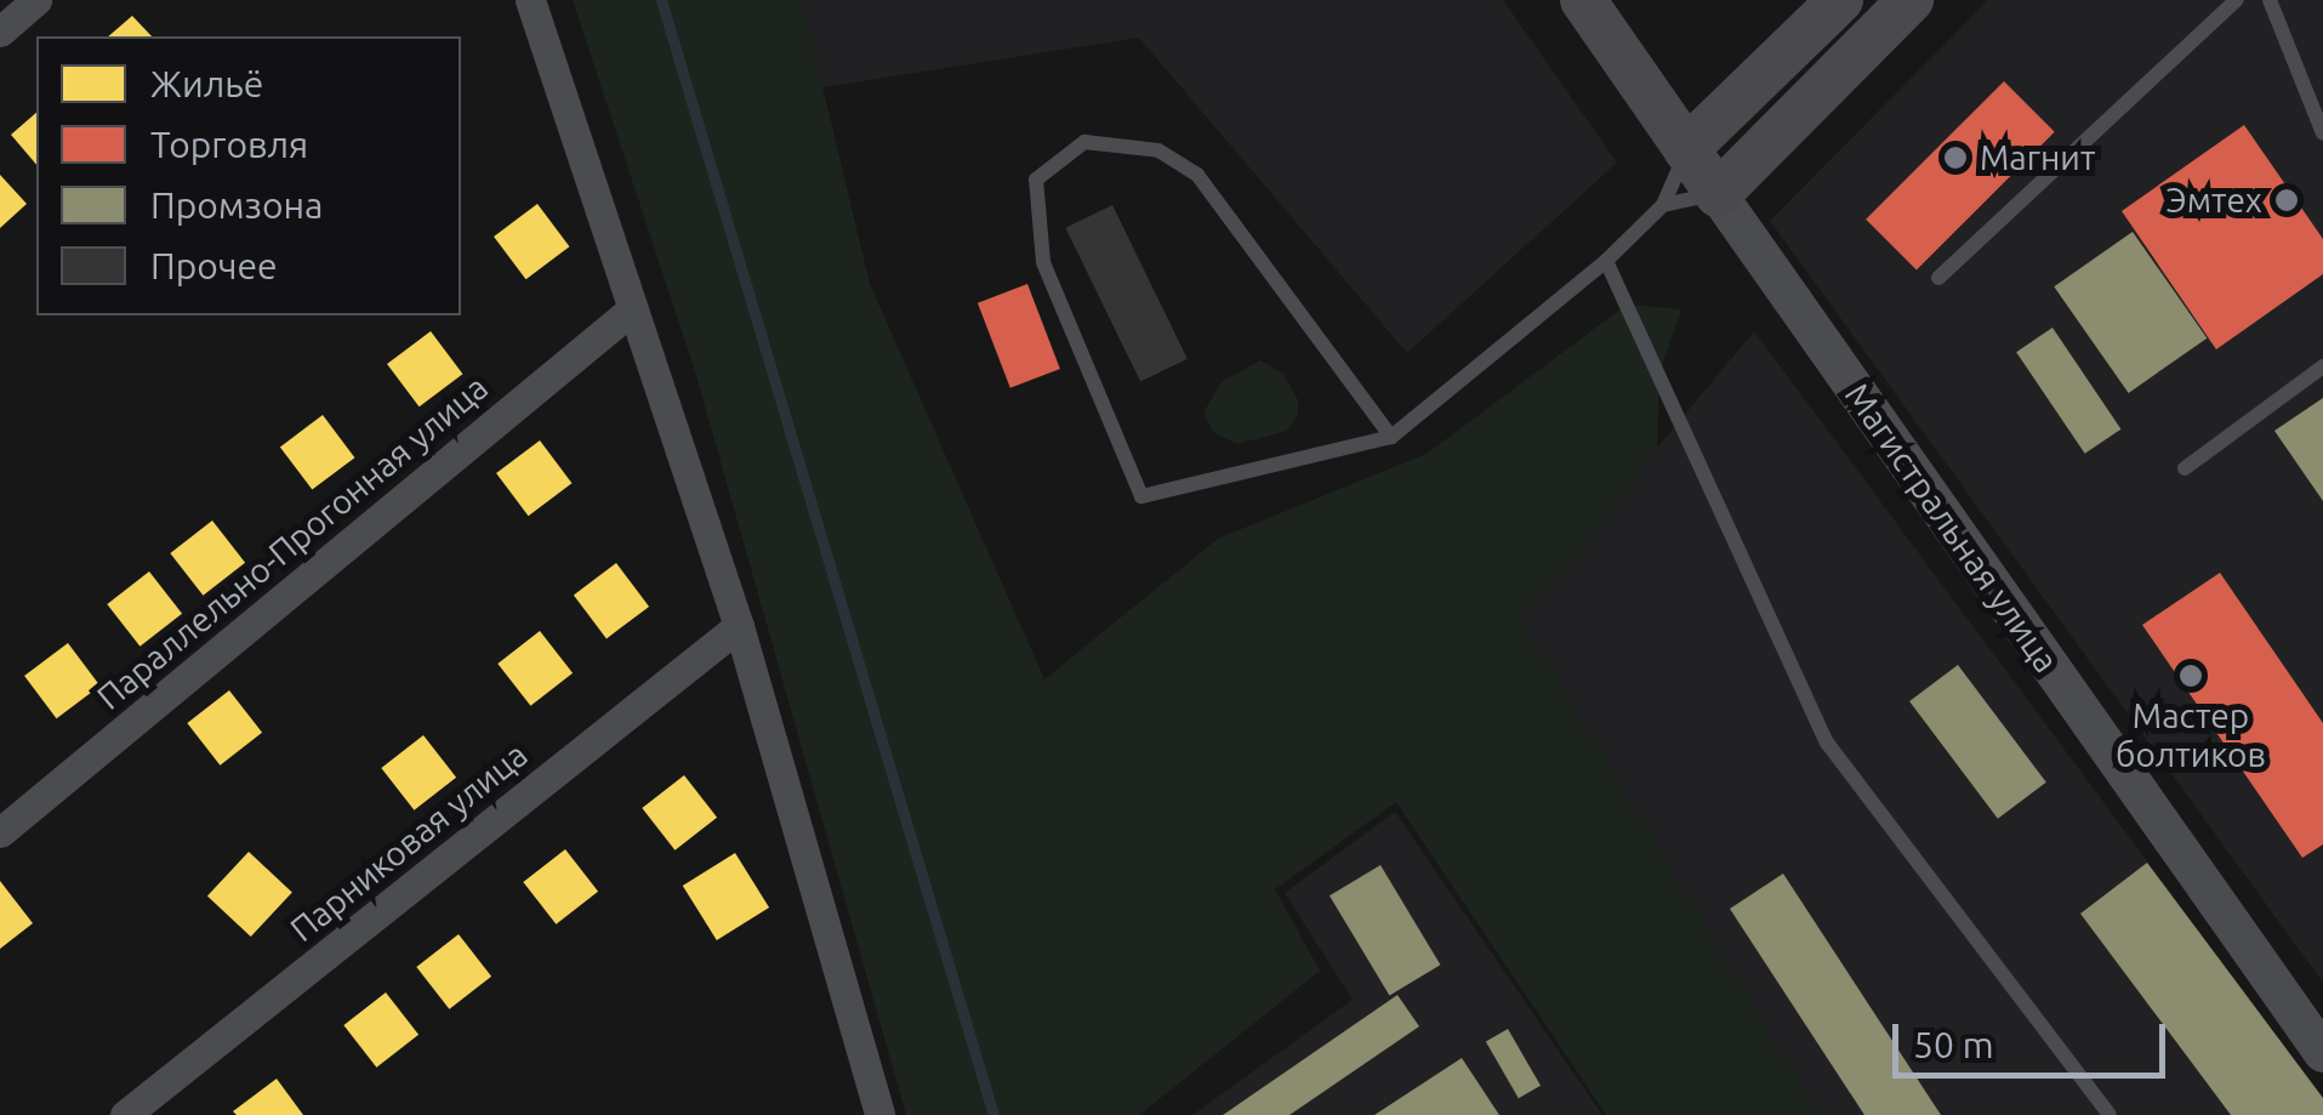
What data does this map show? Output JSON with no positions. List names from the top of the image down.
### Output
{
  "streets": {
    "main road": ["Магистральная улица"],
    "street": ["Параллельно-Прогонная улица", "Парниковая улица"]
  },
  "places": ["Магнит", "Эмтех", "Мастер болтиков"],
  "legend": [
    "Жильё",
    "Торговля",
    "Промзона",
    "Прочее"
  ],
  "scale_bar": "50 m"
}
